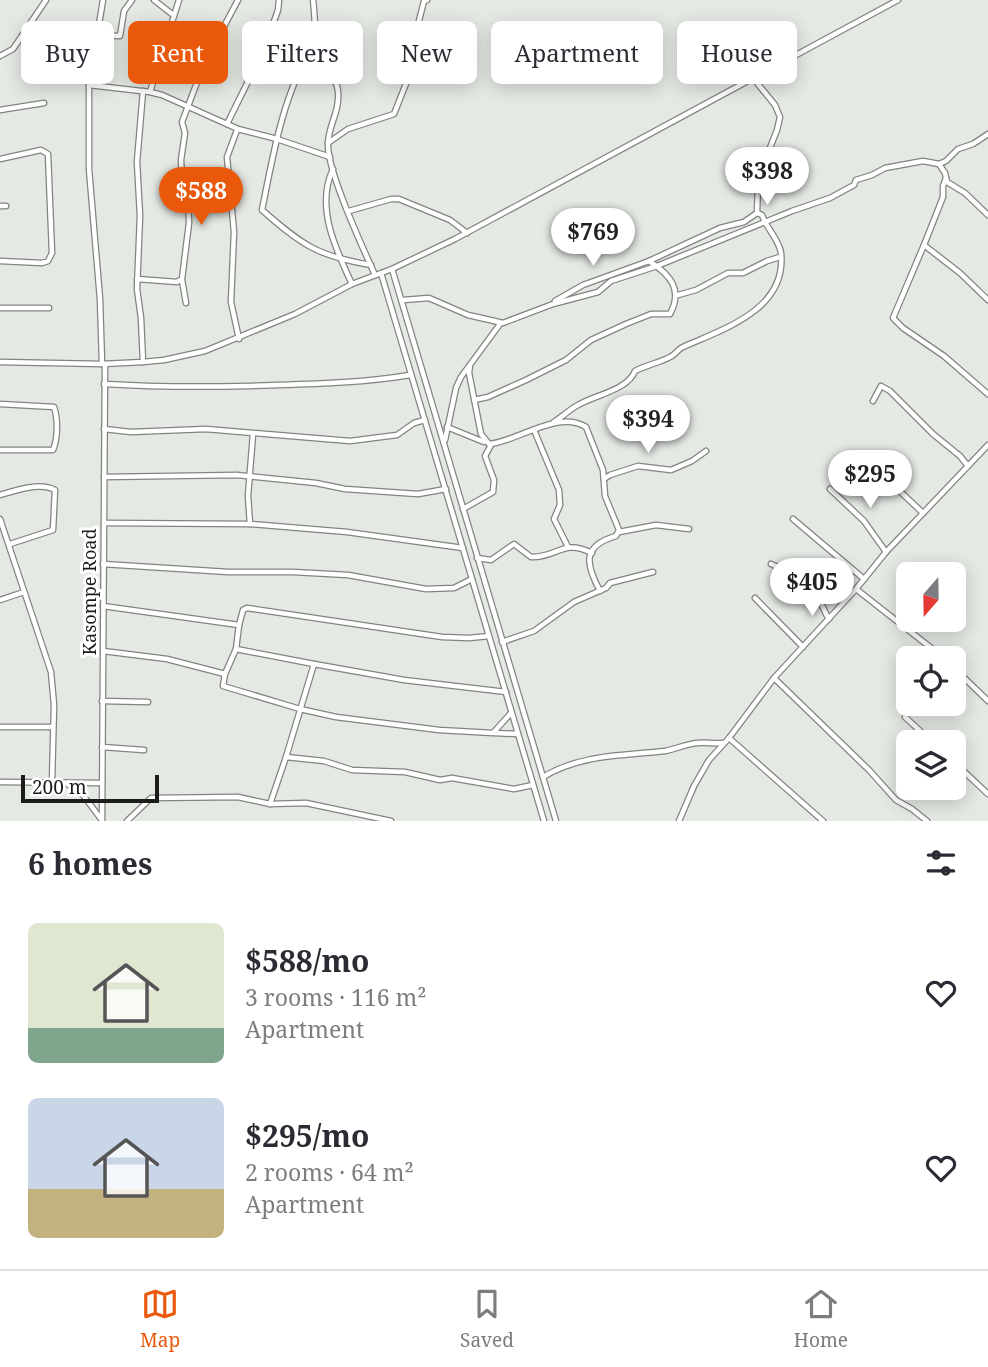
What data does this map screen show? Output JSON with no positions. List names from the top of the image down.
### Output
{
  "streets": {
    "street": ["Kasompe Road"]
  },
  "scale_bar": "200 m",
  "north": "bottom",
  "page": {
    "chip": [
      "Buy",
      "Rent",
      "Filters",
      "New",
      "Apartment",
      "House"
    ],
    "price": [
      "$398",
      "$588",
      "$769",
      "$394",
      "$295",
      "$405"
    ],
    "scale": "200 m",
    "heading": "6 homes",
    "list": [
      {
        "name": "$588/mo",
        "note": "3 rooms · 116 m² · Apartment"
      },
      {
        "name": "$295/mo",
        "note": "2 rooms · 64 m² · Apartment"
      }
    ],
    "tabs": ["Map", "Saved", "Home"]
  }
}
